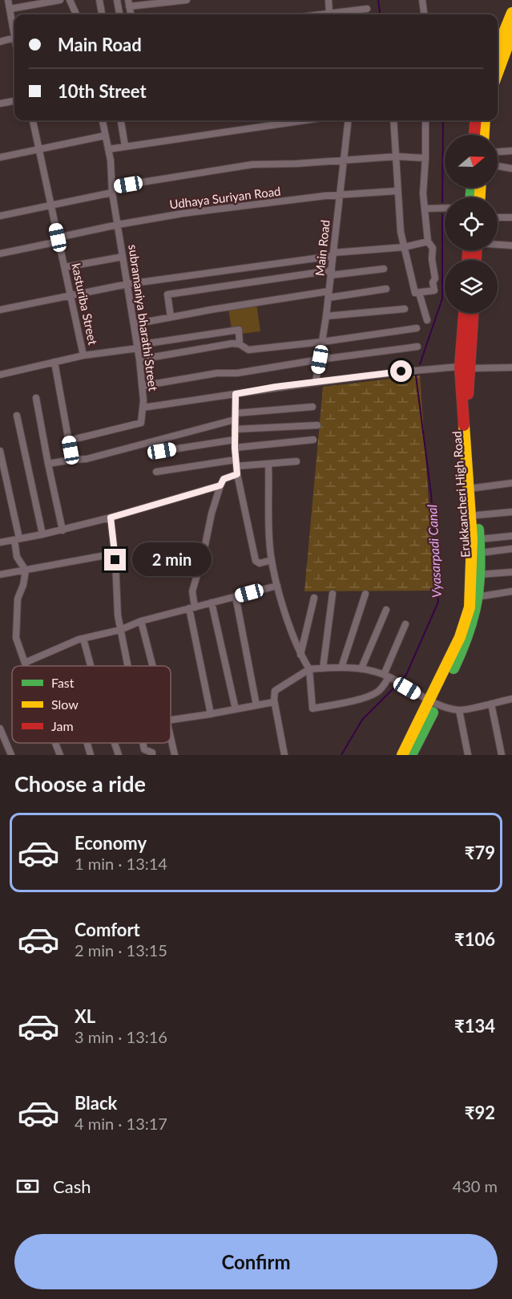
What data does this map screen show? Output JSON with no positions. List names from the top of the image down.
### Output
{
  "streets": {
    "main road": ["Erukkancheri High Road"],
    "street": [
      "Udhaya Suriyan Road",
      "Main Road",
      "kasturiba Street",
      "subramaniya bharathi Street"
    ]
  },
  "crossings": [
    ["Udhaya Suriyan Road", "Main Road"],
    ["Udhaya Suriyan Road", "kasturiba Street"],
    ["Udhaya Suriyan Road", "subramaniya bharathi Street"]
  ],
  "water": ["Vyasarpadi Canal"],
  "legend": ["Fast", "Slow", "Jam"],
  "north": "right",
  "page": {
    "banner": ["Main Road", "10th Street"],
    "bubble": "2 min",
    "heading": "Choose a ride",
    "list": [
      {
        "name": "Economy",
        "note": "1 min · 13:14",
        "value": "₹79"
      },
      {
        "name": "Comfort",
        "note": "2 min · 13:15",
        "value": "₹106"
      },
      {
        "name": "XL",
        "note": "3 min · 13:16",
        "value": "₹134"
      },
      {
        "name": "Black",
        "note": "4 min · 13:17",
        "value": "₹92"
      }
    ],
    "pay": ["Cash", "430 m"],
    "buttons": "Confirm"
  }
}
